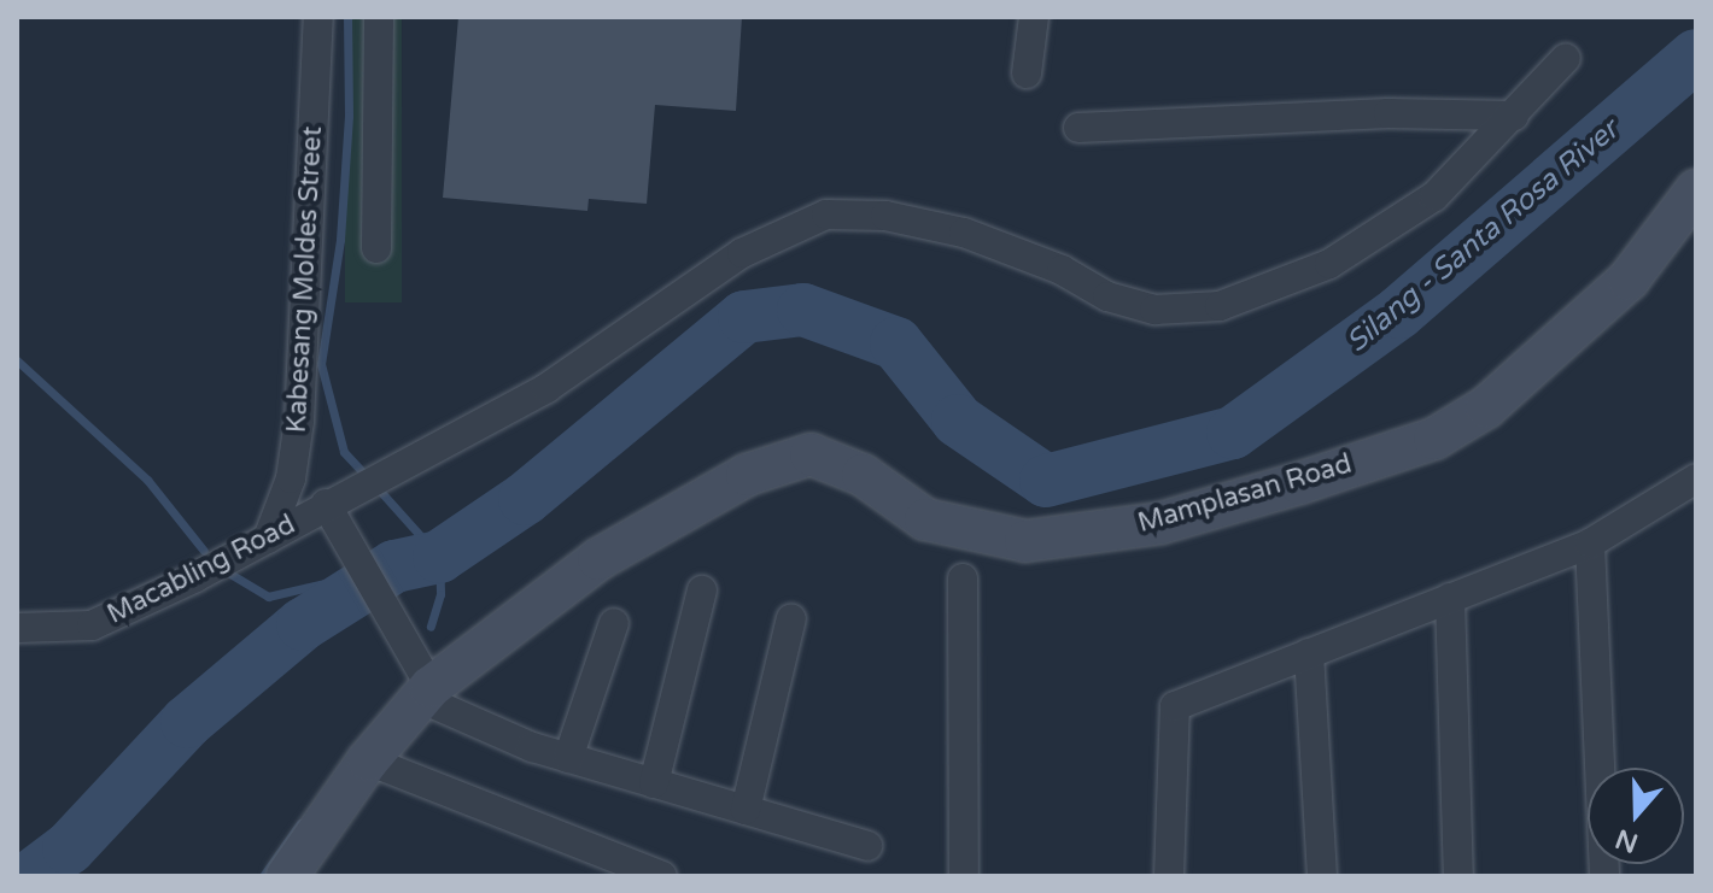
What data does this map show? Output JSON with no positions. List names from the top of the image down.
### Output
{
  "streets": {
    "street": ["Kabesang Moldes Street", "Mamplasan Road", "Macabling Road"]
  },
  "crossings": [
    ["Kabesang Moldes Street", "Macabling Road"]
  ],
  "water": ["Silang - Santa Rosa River"],
  "north": "bottom"
}
